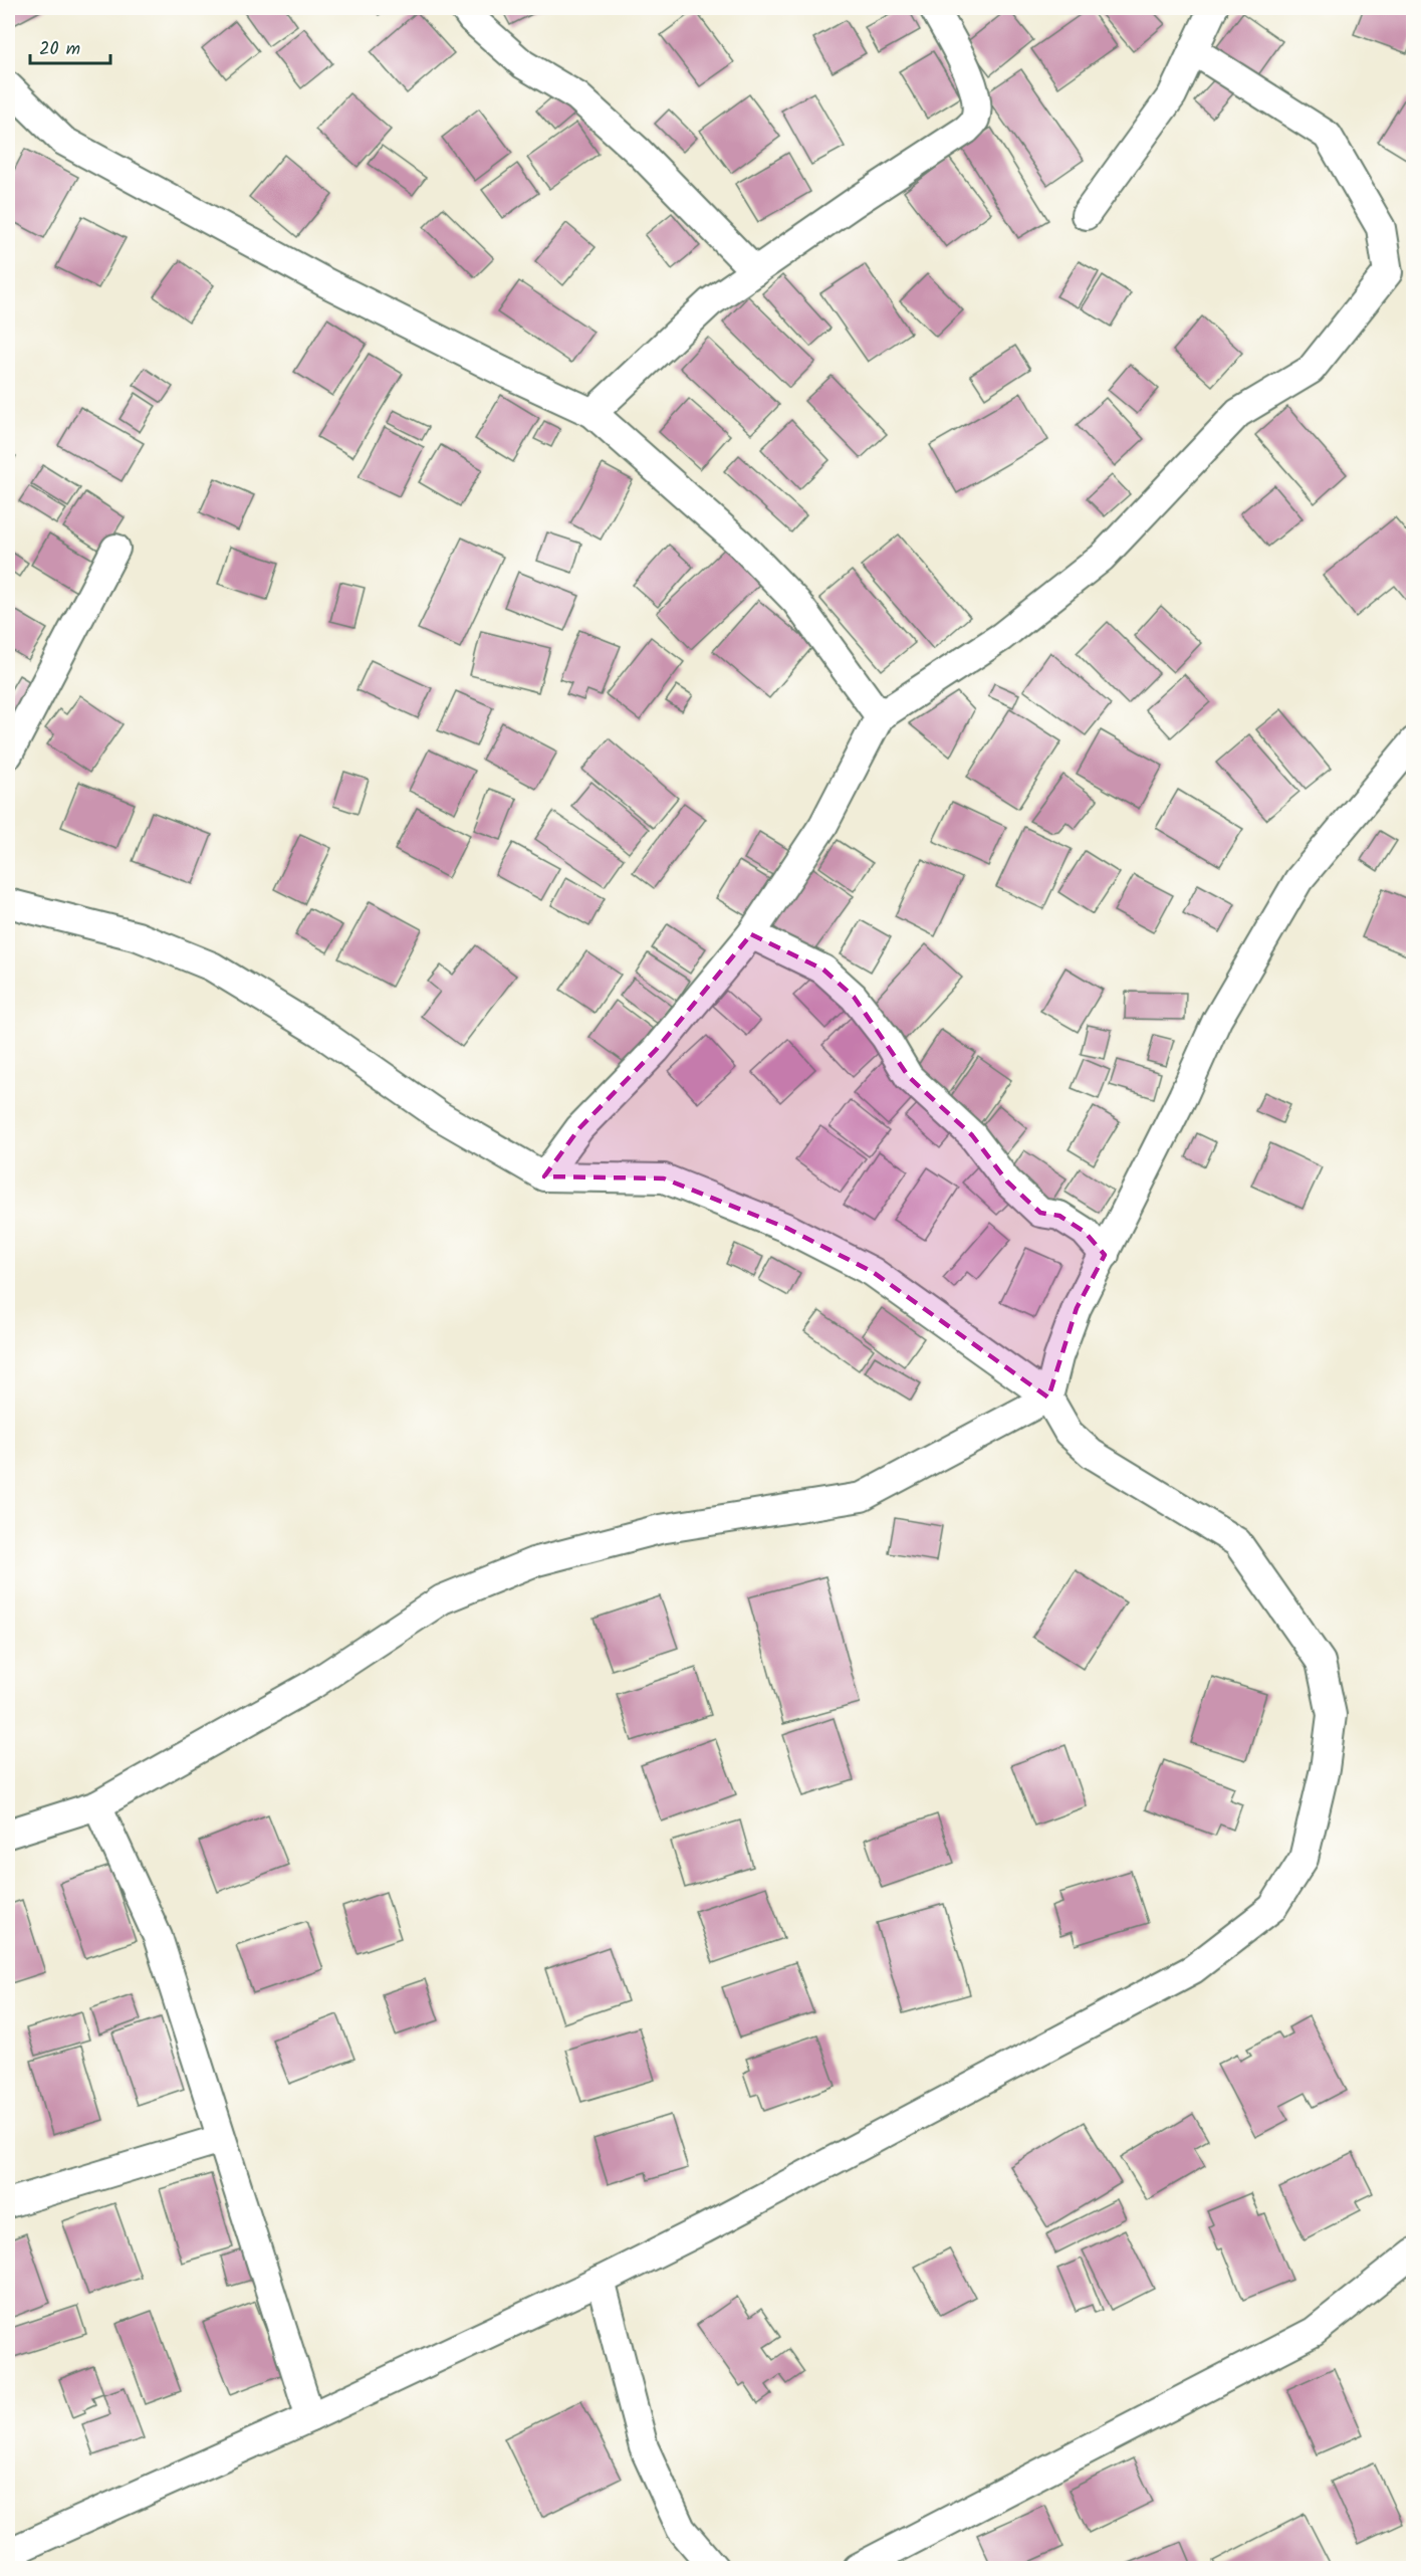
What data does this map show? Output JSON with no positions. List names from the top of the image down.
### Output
{
  "scale_bar": "20 m"
}
